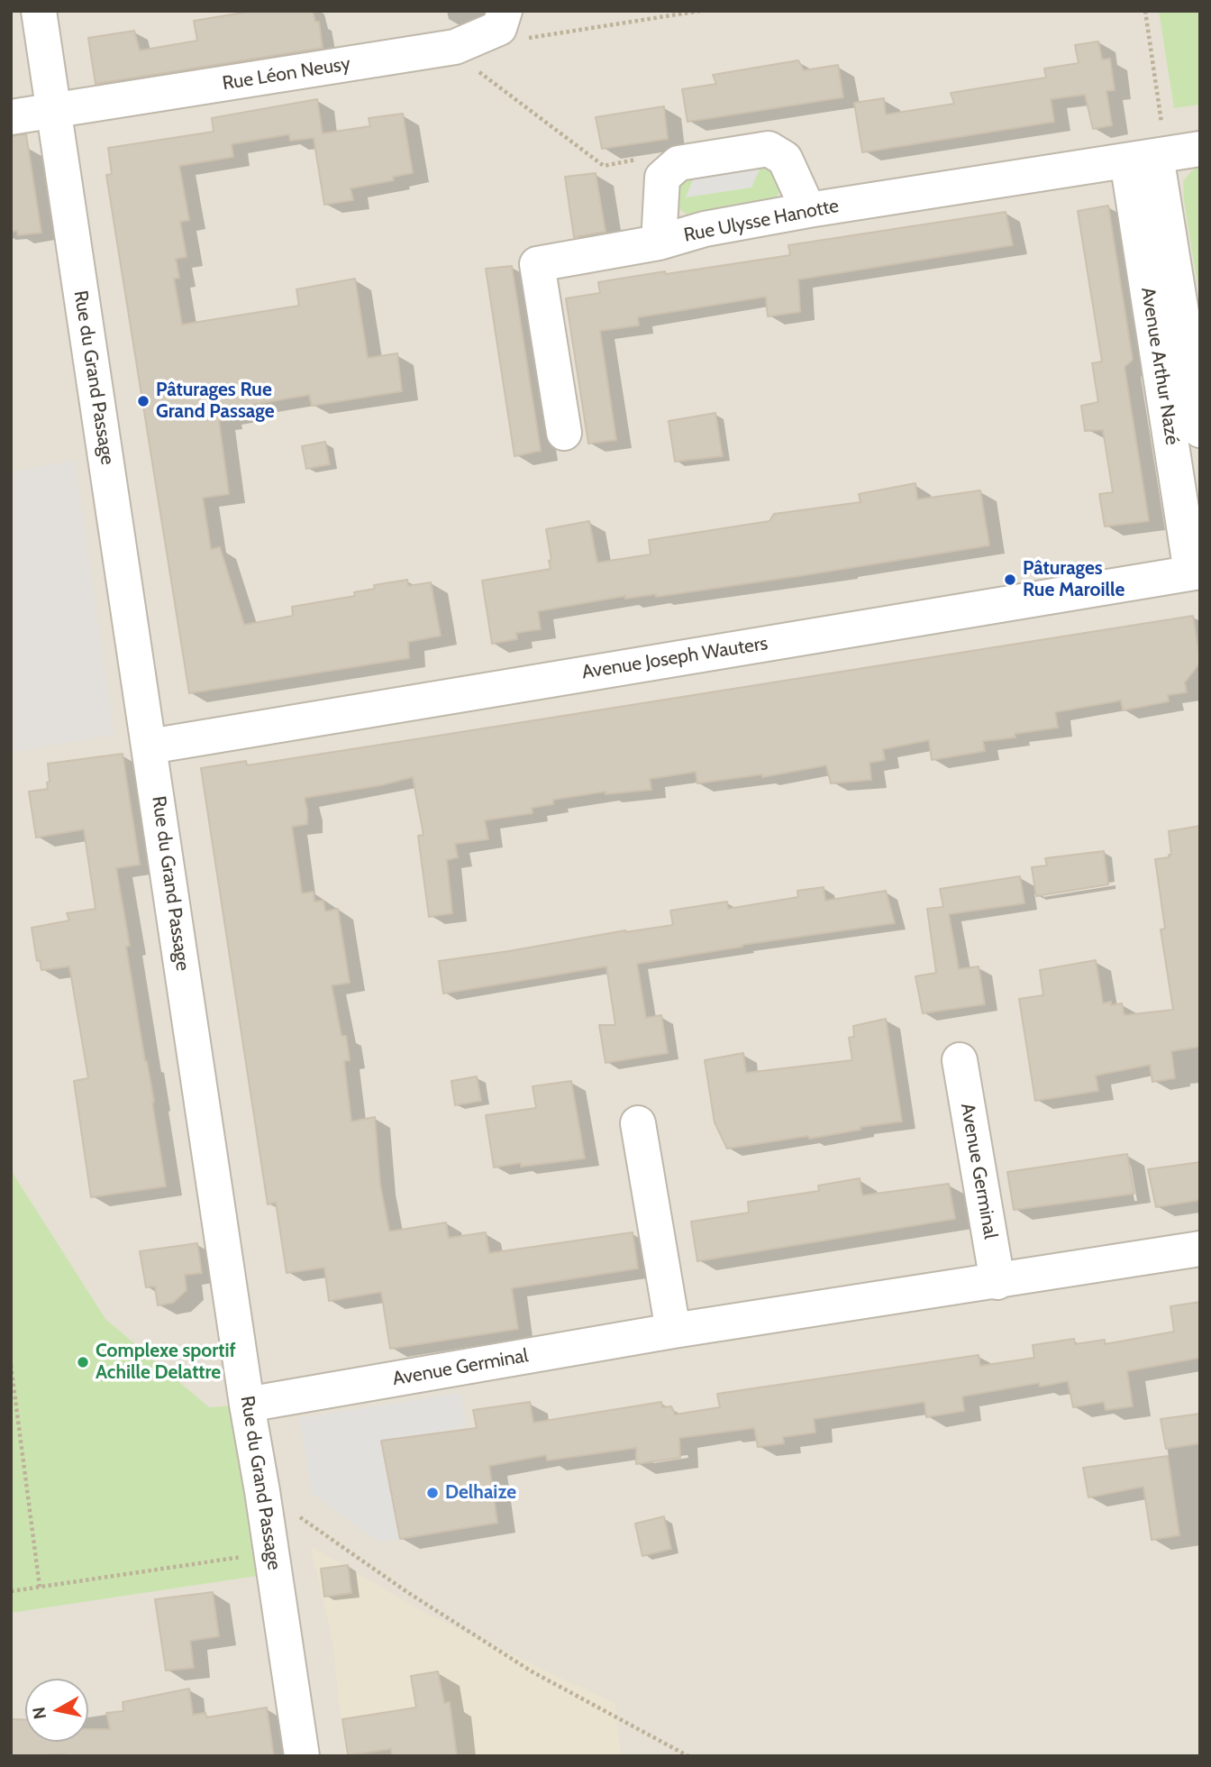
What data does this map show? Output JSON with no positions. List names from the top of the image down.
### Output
{
  "streets": {
    "street": [
      "Rue Léon Neusy",
      "Rue Ulysse Hanotte",
      "Avenue Arthur Nazé",
      "Rue du Grand Passage",
      "Avenue Joseph Wauters",
      "Avenue Germinal"
    ]
  },
  "crossings": [
    ["Rue Léon Neusy", "Rue du Grand Passage"],
    ["Rue Ulysse Hanotte", "Avenue Arthur Nazé"],
    ["Avenue Arthur Nazé", "Avenue Joseph Wauters"],
    ["Rue du Grand Passage", "Avenue Joseph Wauters"],
    ["Rue du Grand Passage", "Avenue Germinal"]
  ],
  "places": [
    "Pâturages Rue Grand Passage",
    "Pâturages Rue Maroille",
    "Complexe sportif Achille Delattre",
    "Delhaize"
  ],
  "north": "left"
}
